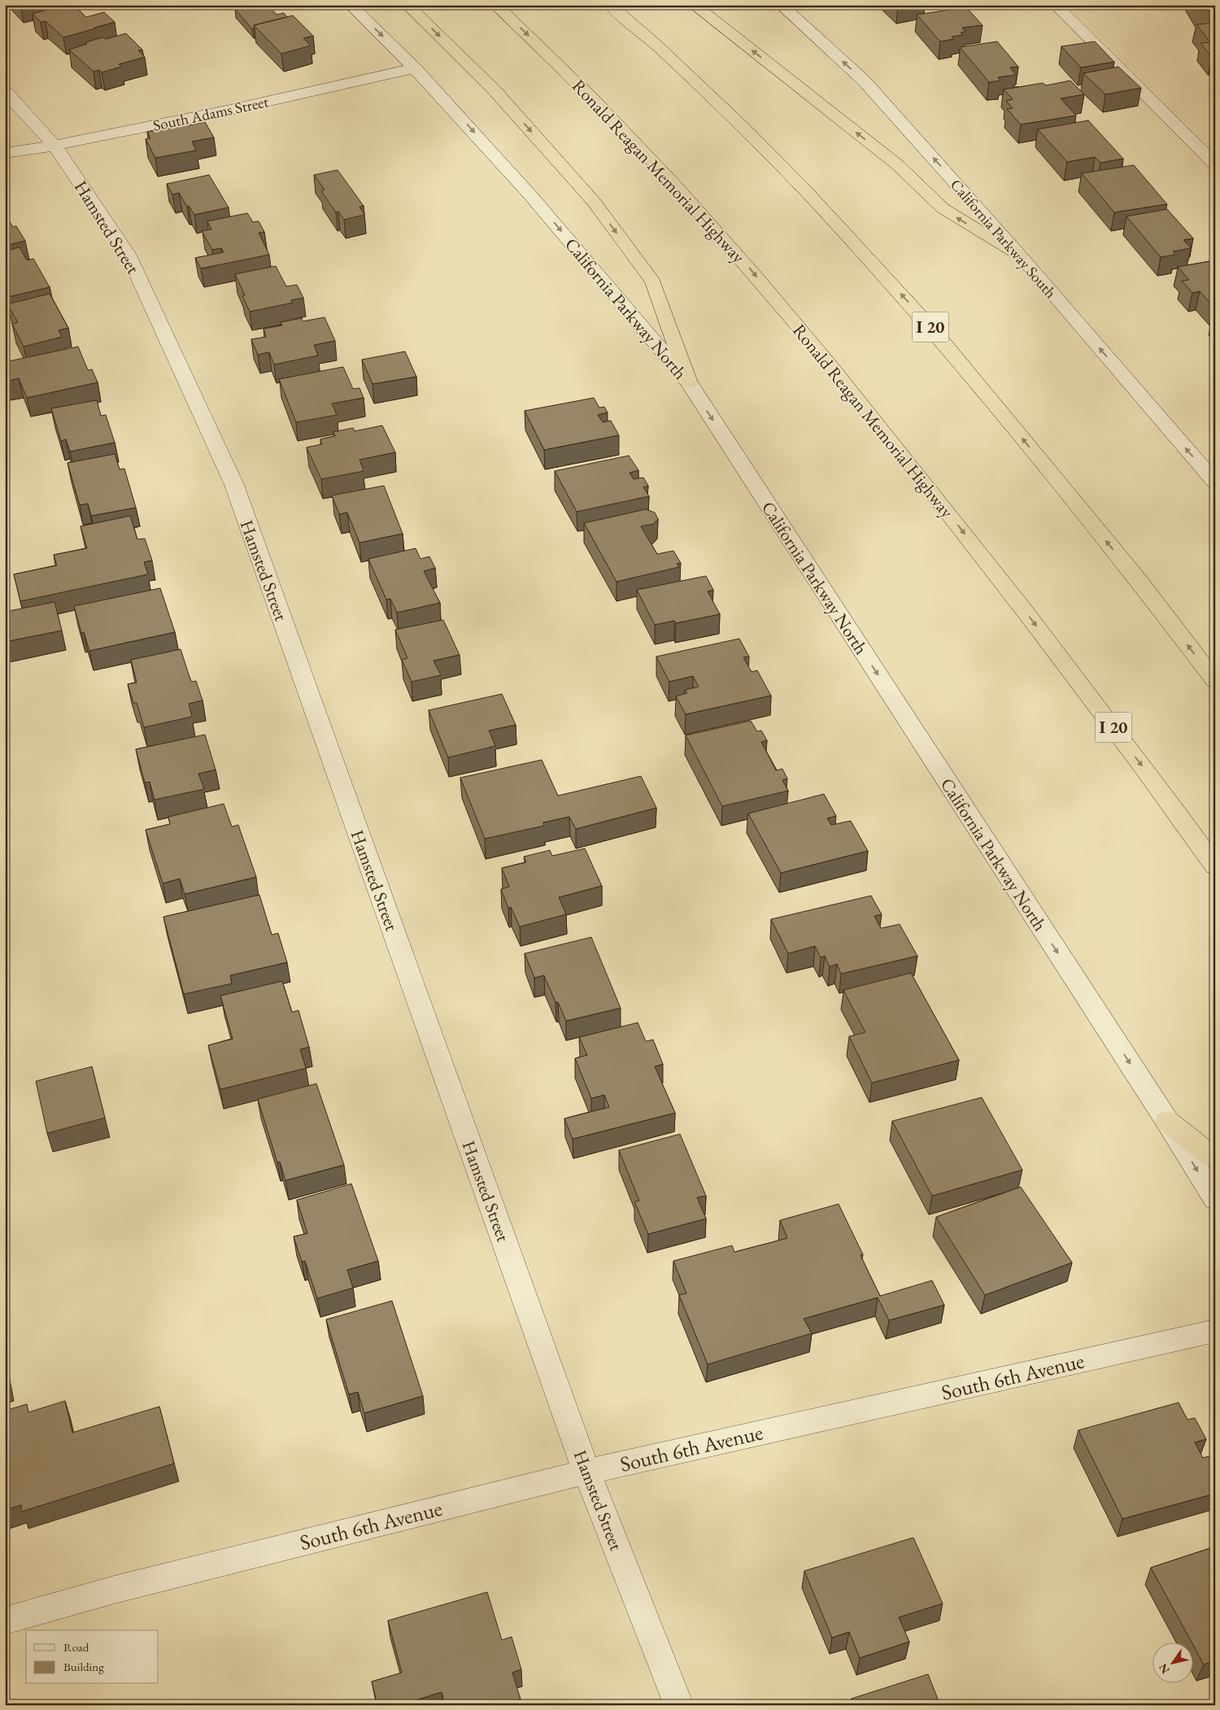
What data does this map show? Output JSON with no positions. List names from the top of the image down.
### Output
{
  "streets": {
    "highway": ["Ronald Reagan Memorial Highway", "I 20"],
    "street": [
      "South Adams Street",
      "Hamsted Street",
      "California Parkway South",
      "California Parkway North",
      "South 6th Avenue"
    ]
  },
  "crossings": [
    ["South Adams Street", "Hamsted Street"],
    ["South Adams Street", "California Parkway North"],
    ["Hamsted Street", "South 6th Avenue"]
  ],
  "one_way": ["California Parkway South", "California Parkway North"],
  "legend": ["Road", "Building"],
  "north": "bottom left"
}
